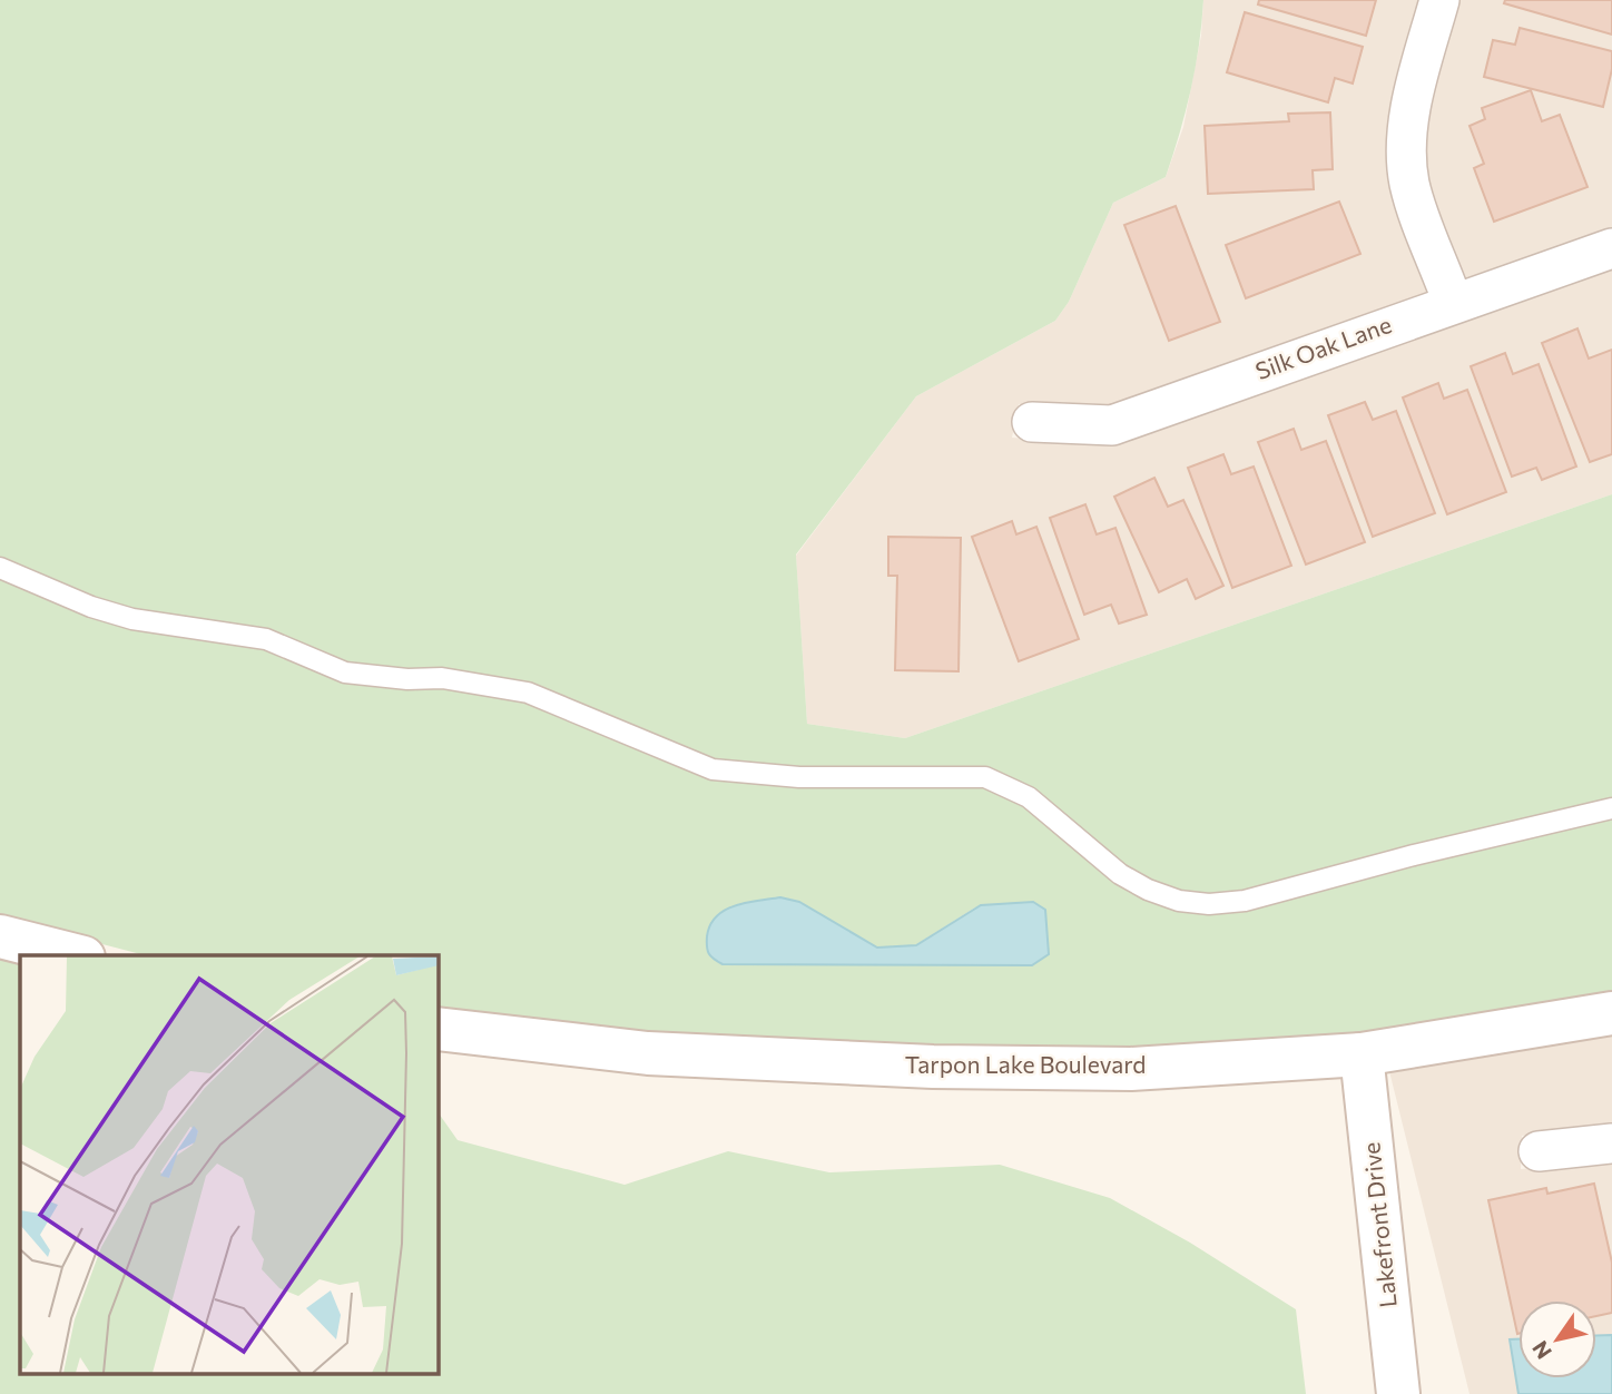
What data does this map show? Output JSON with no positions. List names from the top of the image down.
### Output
{
  "streets": {
    "street": ["Silk Oak Lane", "Tarpon Lake Boulevard", "Lakefront Drive"]
  },
  "crossings": [
    ["Tarpon Lake Boulevard", "Lakefront Drive"]
  ],
  "north": "bottom left"
}
